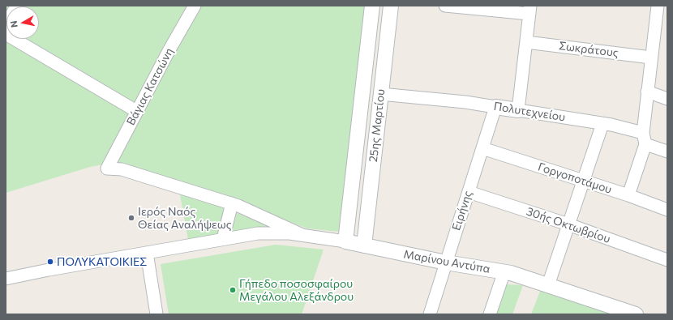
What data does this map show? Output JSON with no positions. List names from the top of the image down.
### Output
{
  "streets": {
    "street": [
      "Σωκράτους",
      "Βάγιας Κατσώνη",
      "Πολυτεχνείου",
      "25ης Μαρτίου",
      "Γοργοποτάμου",
      "Ειρήνης",
      "30ής Οκτωβρίου",
      "Μαρίνου Αντύπα"
    ]
  },
  "crossings": [
    ["Πολυτεχνείου", "25ης Μαρτίου"],
    ["Πολυτεχνείου", "Ειρήνης"],
    ["25ης Μαρτίου", "Μαρίνου Αντύπα"],
    ["Γοργοποτάμου", "Ειρήνης"],
    ["Ειρήνης", "30ής Οκτωβρίου"],
    ["Ειρήνης", "Μαρίνου Αντύπα"]
  ],
  "places": ["Ιερός Ναός Θείας Αναλήψεως", "ΠΟΛΥΚΑΤΟΙΚΙΕΣ", "Γήπεδο ποσοσφαίρου Μεγάλου Αλεξάνδρου"],
  "north": "left"
}
